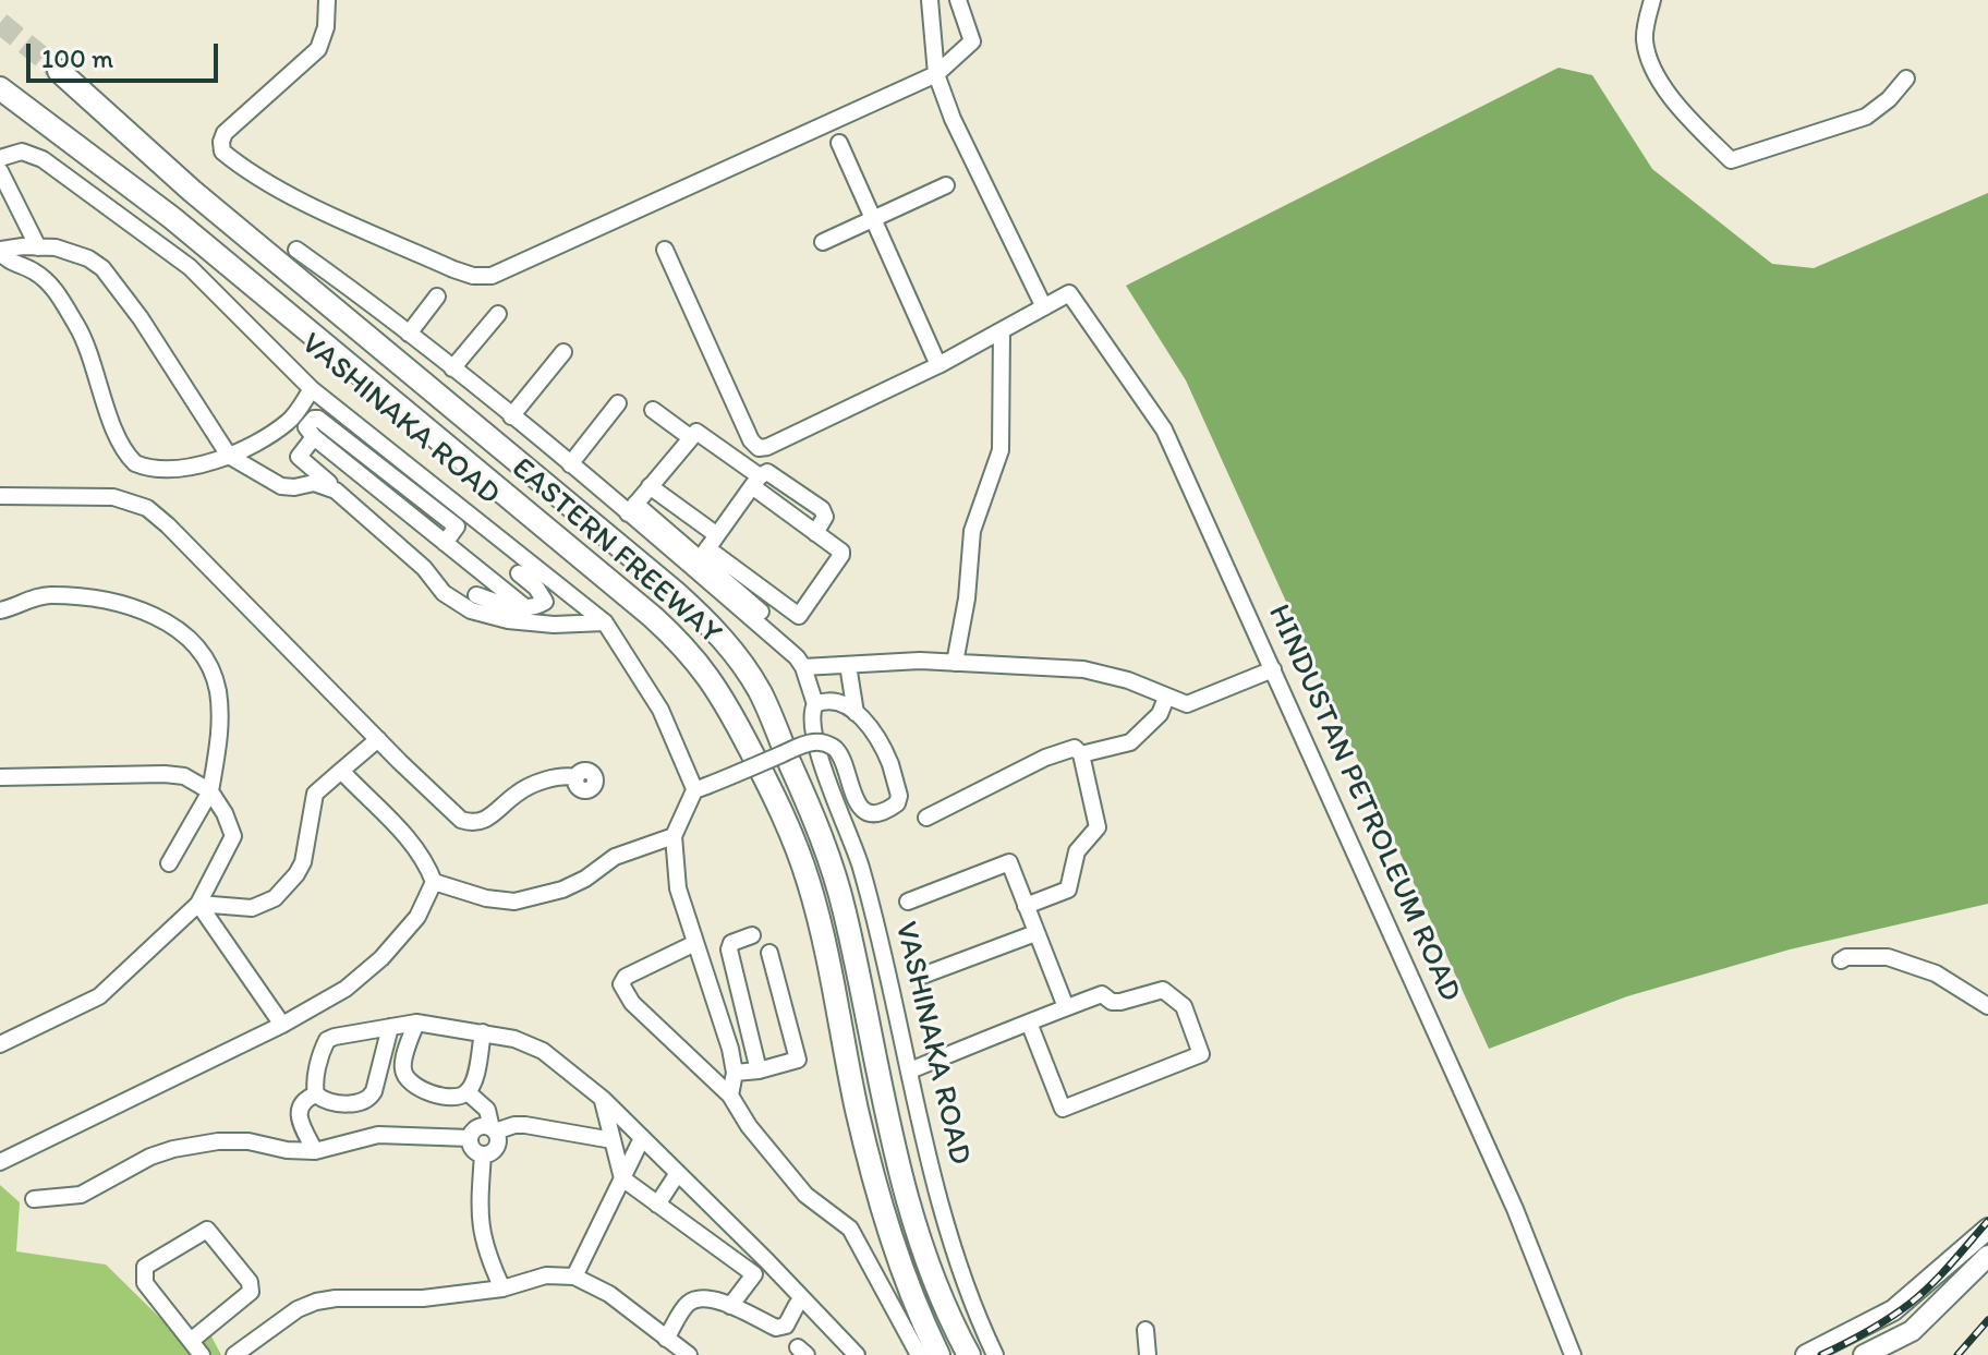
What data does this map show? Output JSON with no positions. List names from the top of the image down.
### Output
{
  "streets": {
    "highway": ["EASTERN FREEWAY"],
    "street": ["VASHINAKA ROAD", "HINDUSTAN PETROLEUM ROAD"]
  },
  "scale_bar": "100 m"
}
